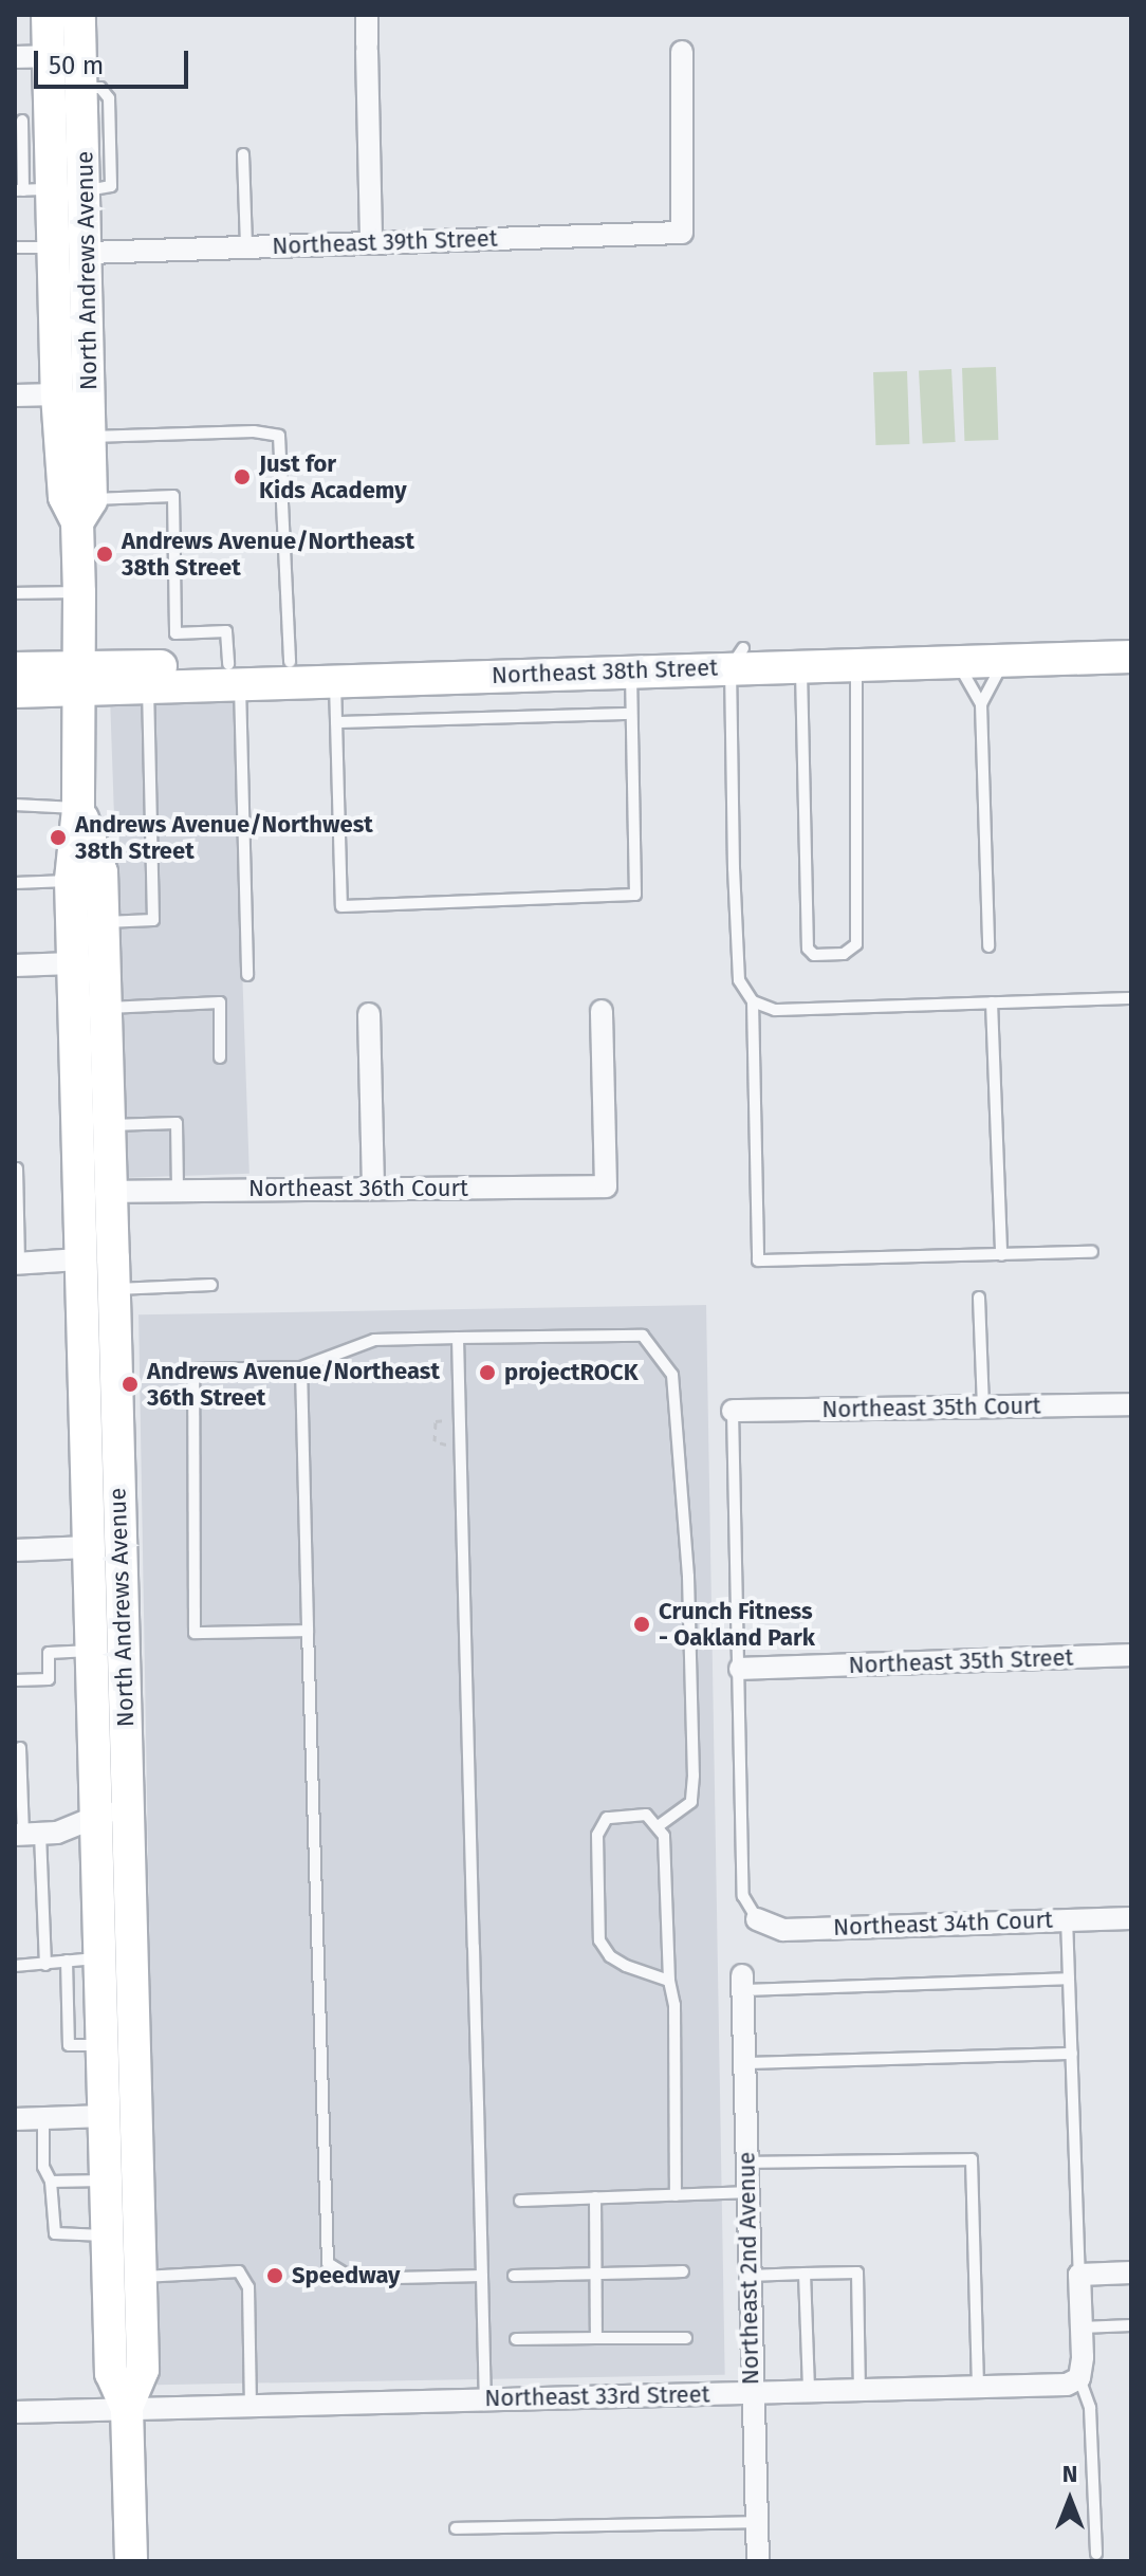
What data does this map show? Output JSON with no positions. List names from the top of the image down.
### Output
{
  "streets": {
    "main road": ["North Andrews Avenue", "Northeast 38th Street"],
    "street": [
      "Northeast 39th Street",
      "Northeast 36th Court",
      "Northeast 35th Court",
      "Northeast 35th Street",
      "Northeast 34th Court",
      "Northeast 2nd Avenue",
      "Northeast 33rd Street"
    ]
  },
  "crossings": [
    ["Northeast 39th Street", "North Andrews Avenue"],
    ["North Andrews Avenue", "Northeast 38th Street"],
    ["North Andrews Avenue", "Northeast 36th Court"],
    ["North Andrews Avenue", "Northeast 33rd Street"],
    ["Northeast 2nd Avenue", "Northeast 33rd Street"]
  ],
  "places": [
    "Just for Kids Academy",
    "Andrews Avenue/Northeast 38th Street",
    "Andrews Avenue/Northwest 38th Street",
    "projectROCK",
    "Andrews Avenue/Northeast 36th Street",
    "Crunch Fitness - Oakland Park",
    "Speedway"
  ],
  "scale_bar": "50 m",
  "north": "top"
}
